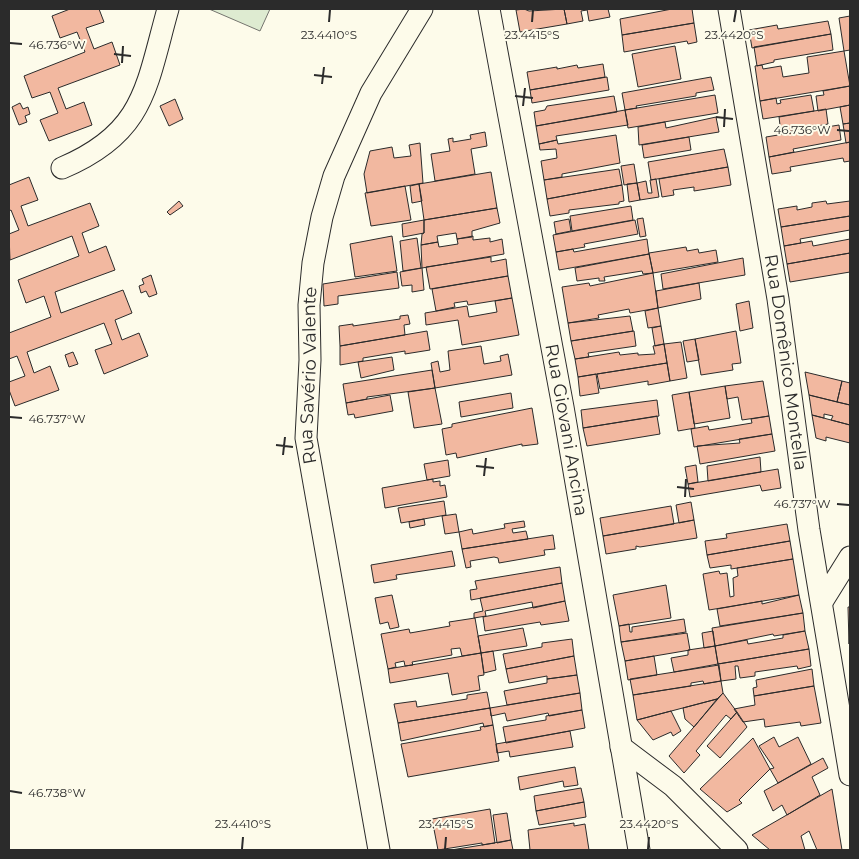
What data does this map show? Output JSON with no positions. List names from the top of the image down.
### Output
{
  "streets": {
    "street": ["Rua Domênico Montella", "Rua Savério Valente", "Rua Giovani Ancina"]
  },
  "coordinates": [
    "23.4410°S",
    "23.4415°S",
    "23.4420°S",
    "46.736°W",
    "46.737°W",
    "46.738°W"
  ]
}
